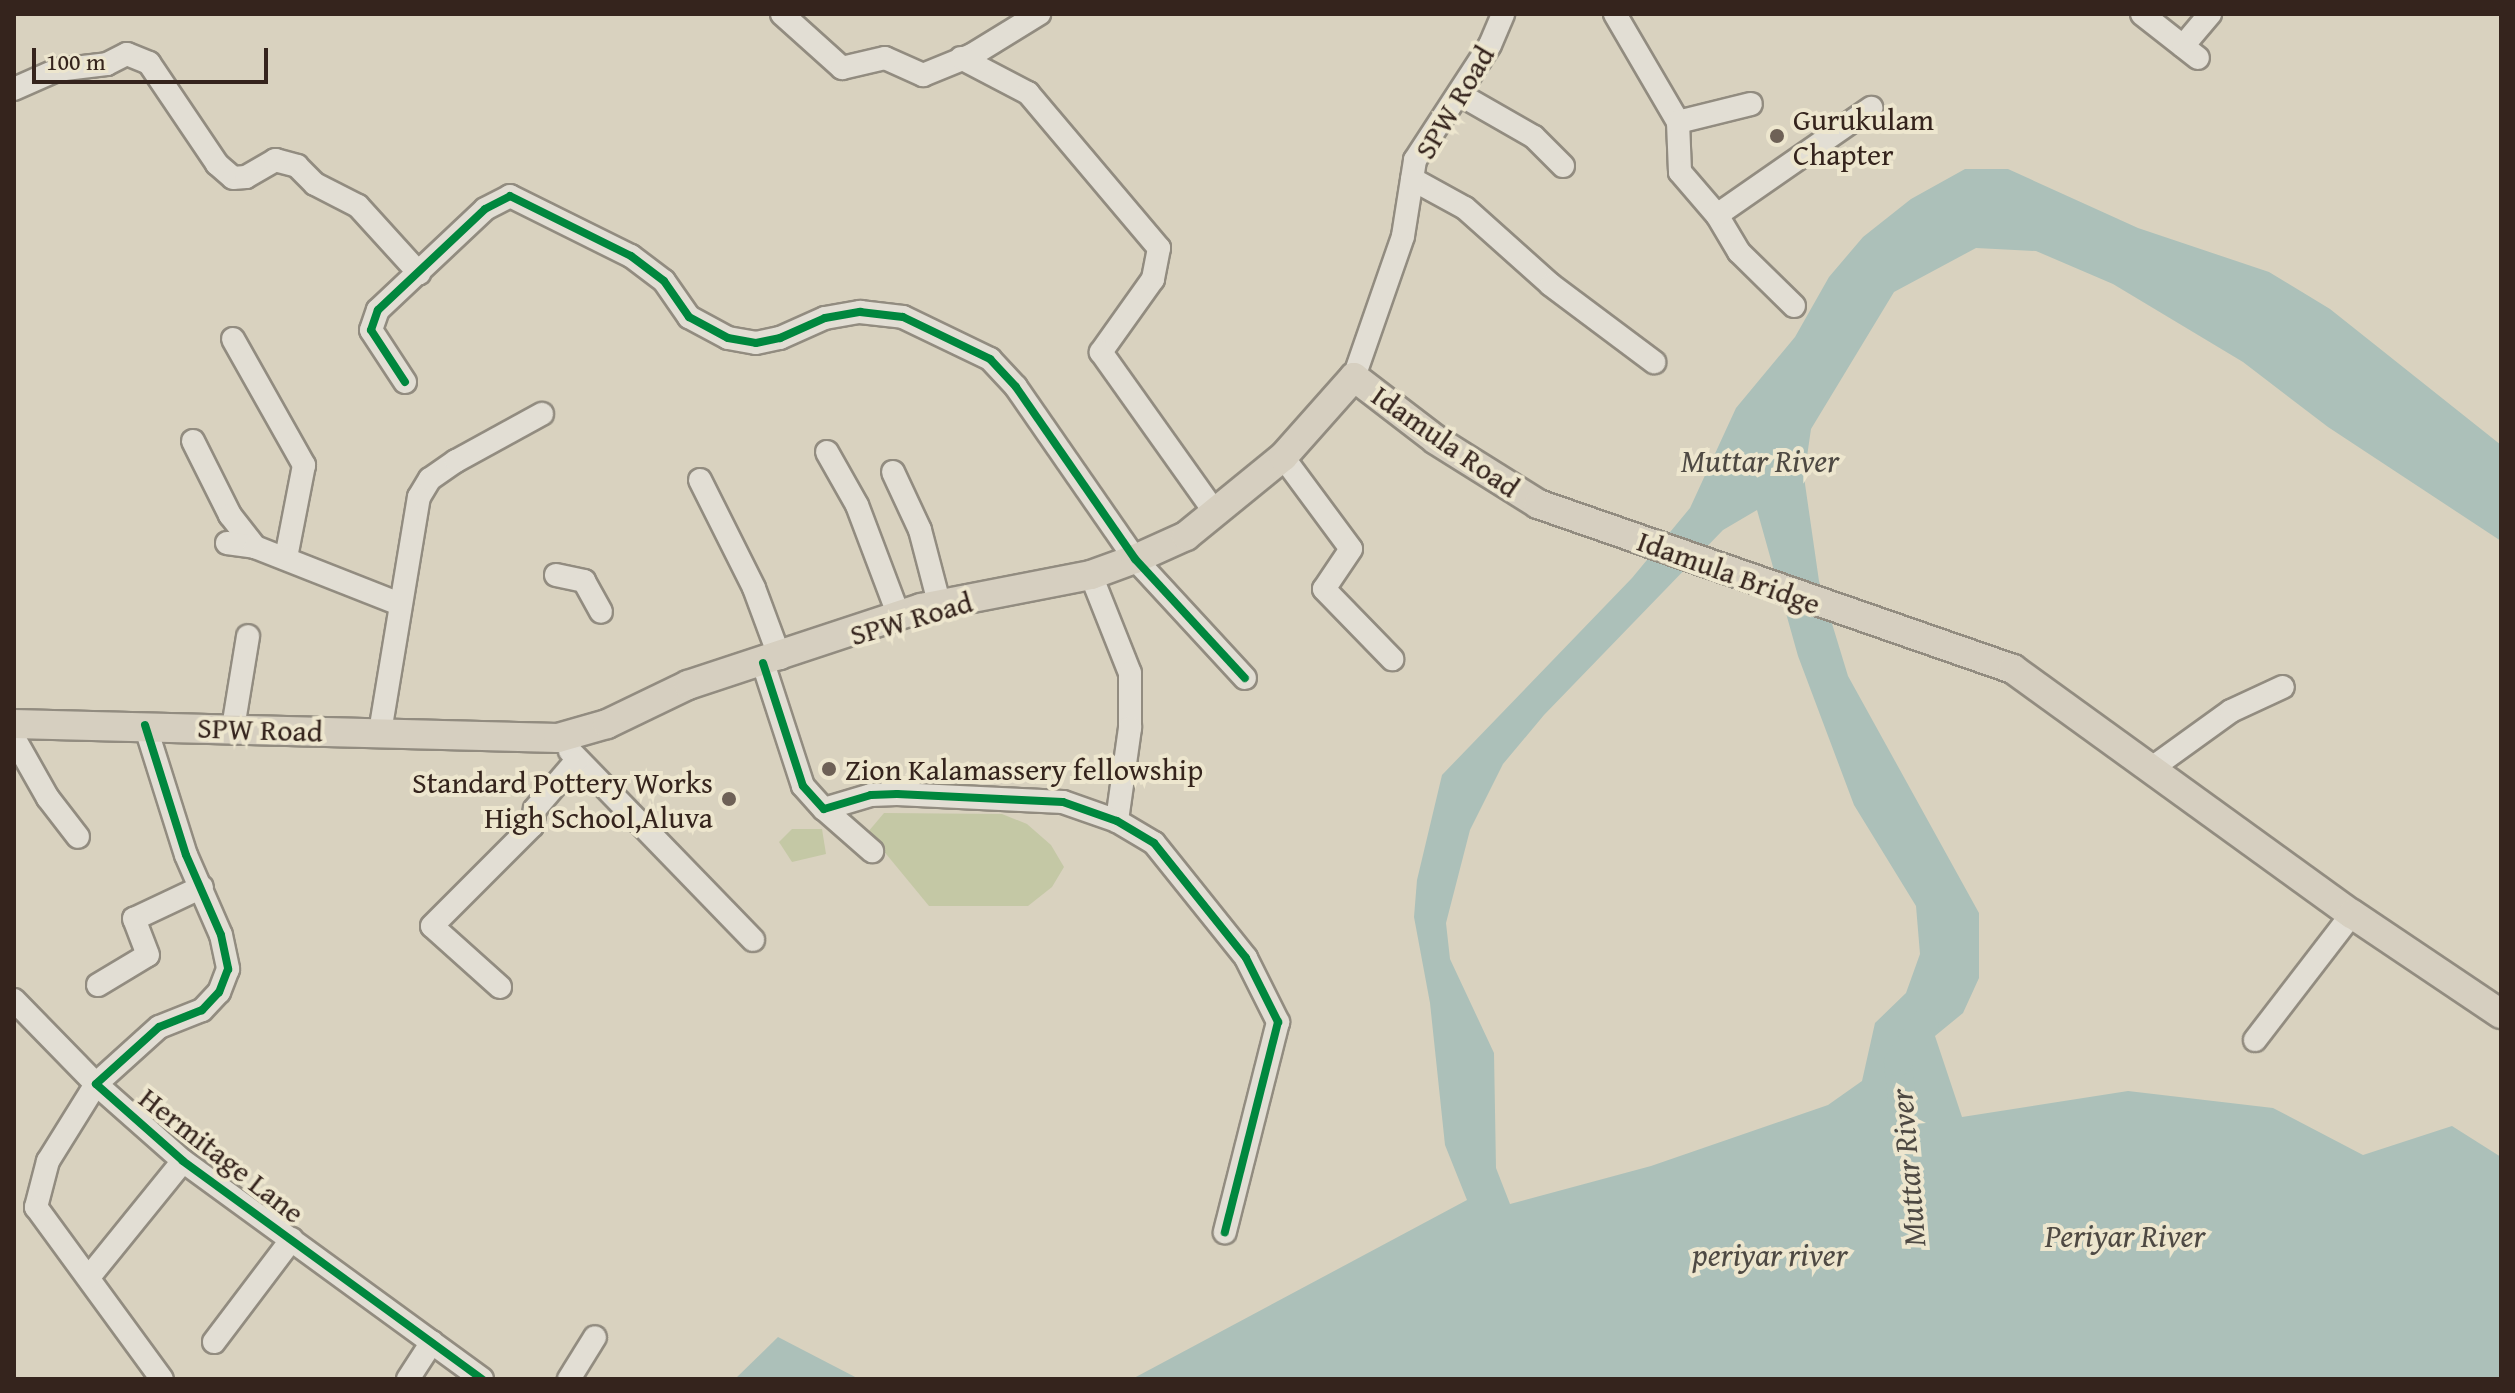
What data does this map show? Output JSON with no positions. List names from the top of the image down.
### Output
{
  "streets": {
    "main road": ["SPW Road", "Idamula Road", "Idamula Bridge"],
    "street": ["Hermitage Lane"]
  },
  "crossings": [
    ["SPW Road", "Idamula Road"],
    ["SPW Road", "Hermitage Lane"],
    ["Idamula Road", "Idamula Bridge"]
  ],
  "water": ["Muttar River", "Periyar River", "periyar river"],
  "places": ["Gurukulam Chapter", "Zion Kalamassery fellowship", "Standard Pottery Works High School,Aluva"],
  "scale_bar": "100 m"
}
